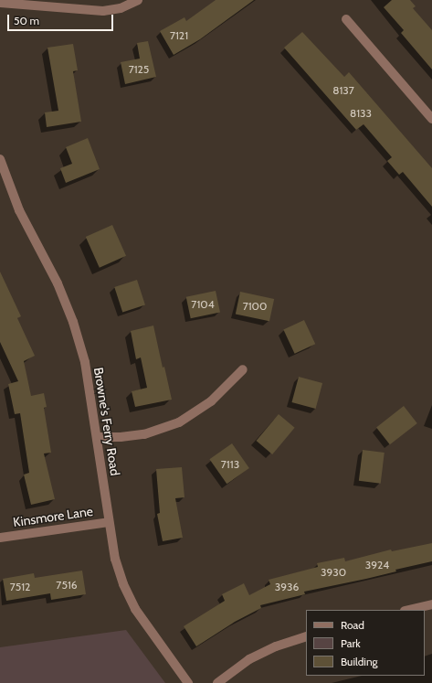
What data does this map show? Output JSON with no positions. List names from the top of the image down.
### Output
{
  "streets": {
    "street": ["Browne's Ferry Road", "Kinsmore Lane"]
  },
  "crossings": [
    ["Browne's Ferry Road", "Kinsmore Lane"]
  ],
  "house_numbers": [
    "7121",
    "7125",
    "8137",
    "8133",
    "7104",
    "7100",
    "7113",
    "3924",
    "3930",
    "7516",
    "7512",
    "3936"
  ],
  "legend": ["Road", "Park", "Building"],
  "scale_bar": "50 m"
}
